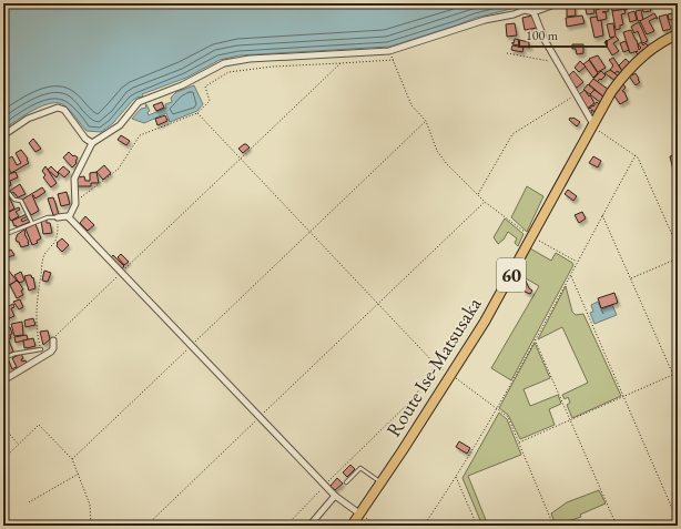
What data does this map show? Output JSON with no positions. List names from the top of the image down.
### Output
{
  "streets": {
    "main road": ["60", "Route Ise-Matsusaka"]
  },
  "scale_bar": "100 m"
}
